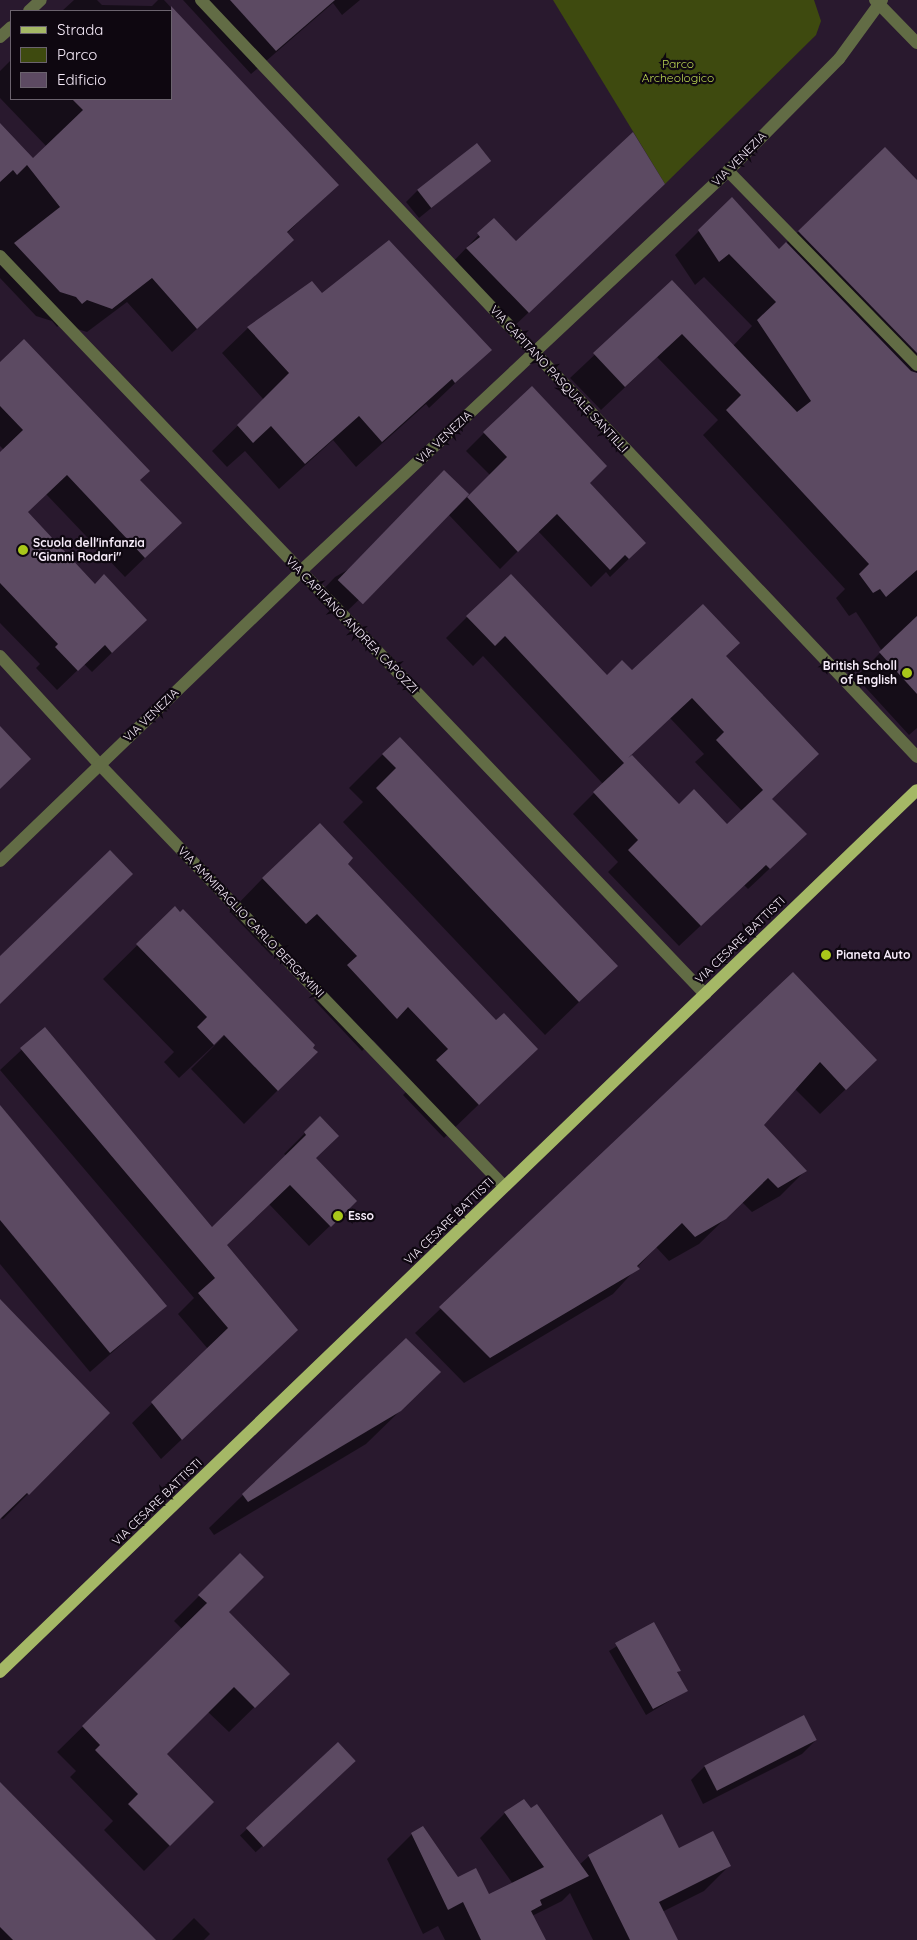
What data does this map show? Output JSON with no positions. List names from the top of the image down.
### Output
{
  "streets": {
    "main road": ["VIA CESARE BATTISTI"],
    "street": [
      "VIA VENEZIA",
      "VIA CAPITANO PASQUALE SANTILLI",
      "VIA CAPITANO ANDREA CAPOZZI",
      "VIA AMMIRAGLIO CARLO BERGAMINI"
    ]
  },
  "crossings": [
    ["VIA VENEZIA", "VIA CAPITANO PASQUALE SANTILLI"],
    ["VIA VENEZIA", "VIA CAPITANO ANDREA CAPOZZI"],
    ["VIA VENEZIA", "VIA AMMIRAGLIO CARLO BERGAMINI"],
    ["VIA CAPITANO ANDREA CAPOZZI", "VIA CESARE BATTISTI"],
    ["VIA AMMIRAGLIO CARLO BERGAMINI", "VIA CESARE BATTISTI"]
  ],
  "parks": ["Parco Archeologico"],
  "places": [
    "Scuola dell'infanzia \"Gianni Rodari\"",
    "British Scholl of English",
    "Pianeta Auto",
    "Esso"
  ],
  "legend": ["Strada", "Parco", "Edificio"]
}
